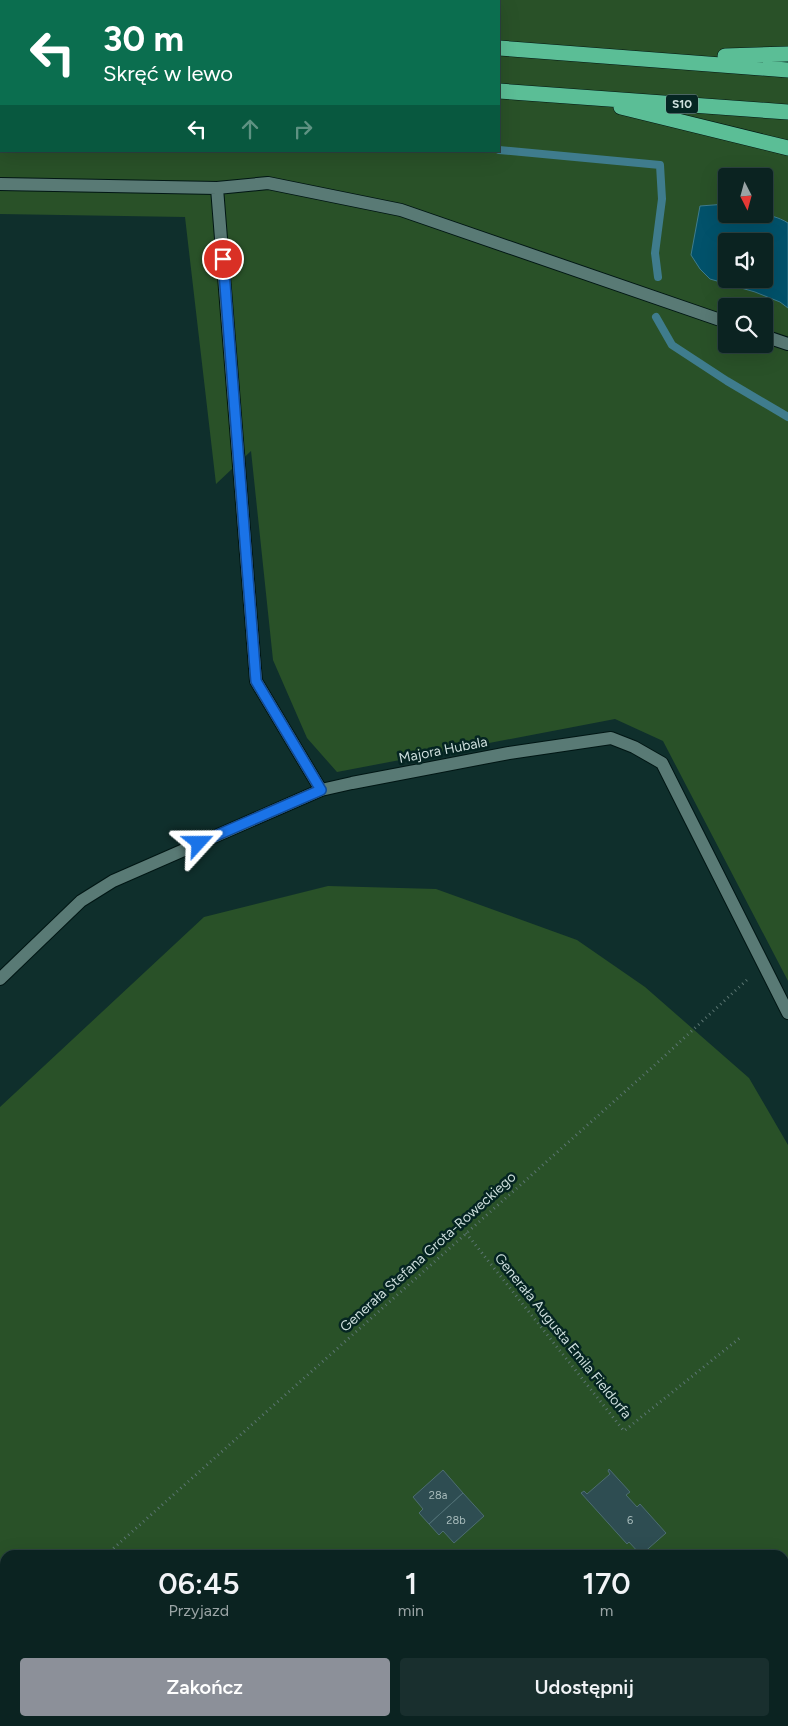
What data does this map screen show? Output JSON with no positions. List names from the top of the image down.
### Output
{
  "streets": {
    "highway": ["S10"],
    "street": ["Majora Hubala"],
    "path": ["Generała Stefana Grota-Roweckiego", "Generała Augusta Emila Fieldorfa"]
  },
  "crossings": [
    ["Majora Hubala", "Generała Stefana Grota-Roweckiego"],
    ["Generała Stefana Grota-Roweckiego", "Generała Augusta Emila Fieldorfa"]
  ],
  "house_numbers": ["28a", "28b", "6"],
  "north": "bottom",
  "page": {
    "turn": ["30 m", "Skręć w lewo"],
    "eta": [
      "06:45",
      "Przyjazd",
      "1",
      "min",
      "170",
      "m"
    ],
    "buttons": ["Zakończ", "Udostępnij"]
  }
}
